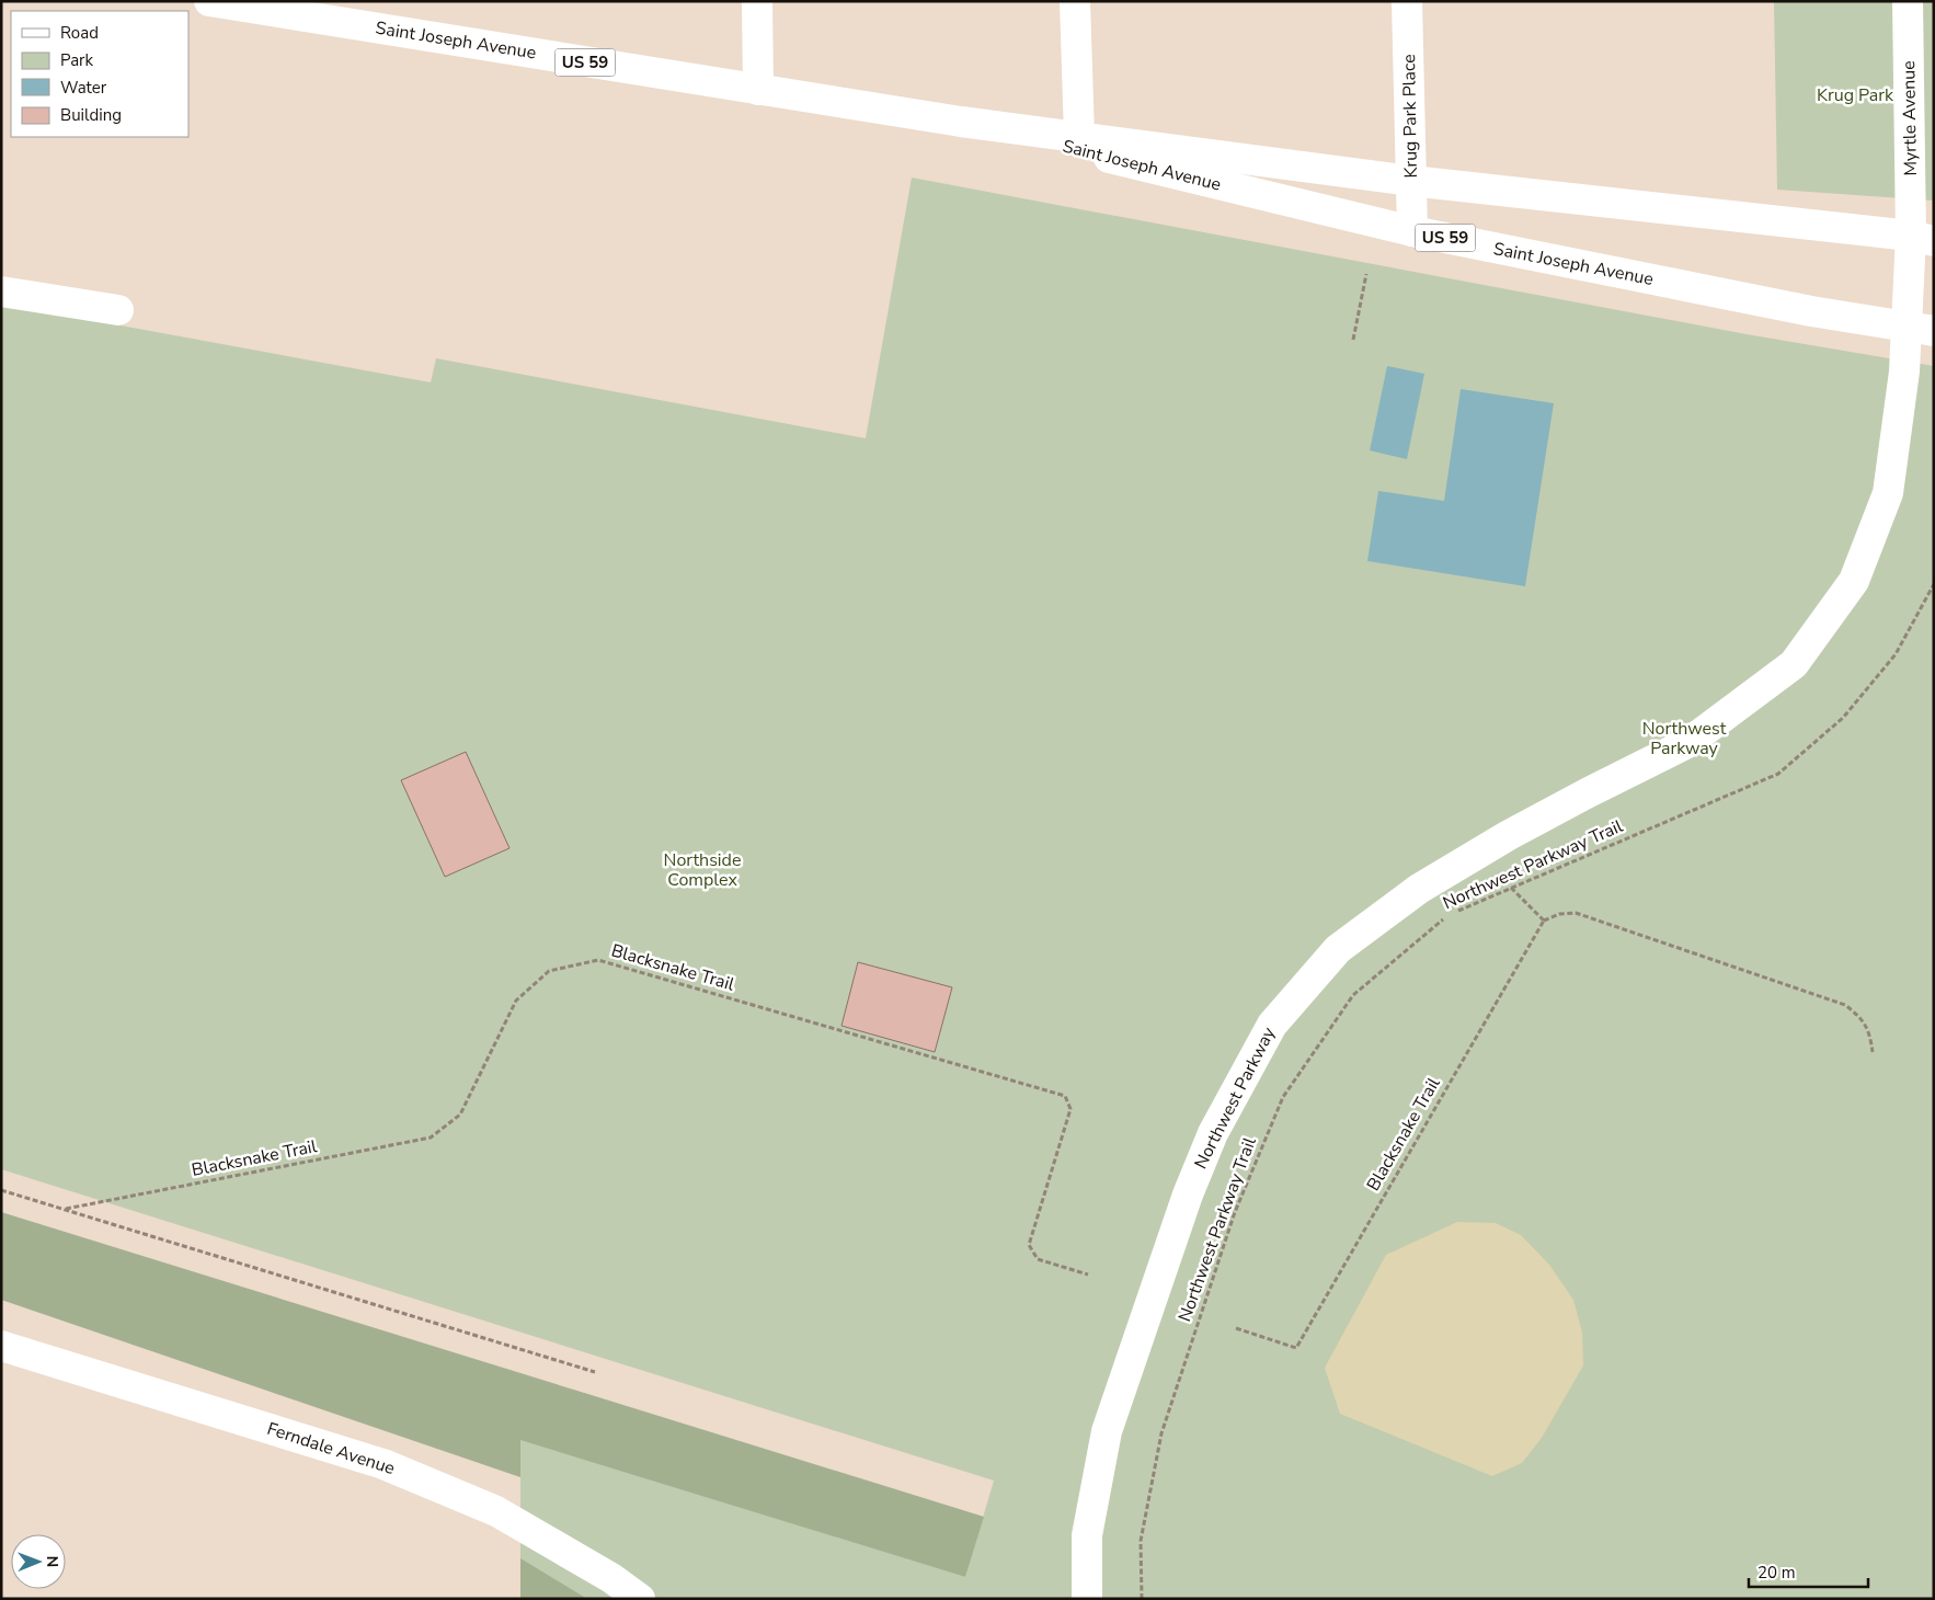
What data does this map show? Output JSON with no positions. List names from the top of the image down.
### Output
{
  "streets": {
    "street": [
      "Saint Joseph Avenue",
      "US 59",
      "Krug Park Place",
      "Myrtle Avenue",
      "Northwest Parkway",
      "Ferndale Avenue"
    ],
    "path": ["Northwest Parkway Trail", "Blacksnake Trail"]
  },
  "crossings": [
    ["Saint Joseph Avenue", "Krug Park Place"],
    ["Saint Joseph Avenue", "Myrtle Avenue"],
    ["Saint Joseph Avenue", "Northwest Parkway"],
    ["Myrtle Avenue", "Northwest Parkway"]
  ],
  "parks": ["Krug Park", "Northwest Parkway", "Northside Complex"],
  "legend": [
    "Road",
    "Park",
    "Water",
    "Building"
  ],
  "scale_bar": "20 m",
  "north": "right"
}
